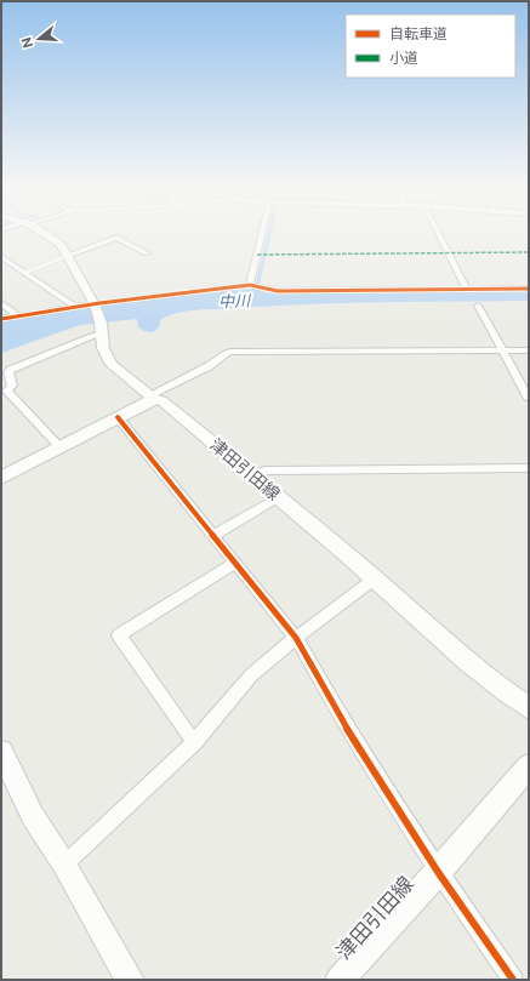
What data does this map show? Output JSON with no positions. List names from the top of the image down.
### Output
{
  "streets": {
    "main road": ["津田引田線"]
  },
  "water": ["中川"],
  "legend": ["自転車道", "小道"],
  "north": "left"
}
